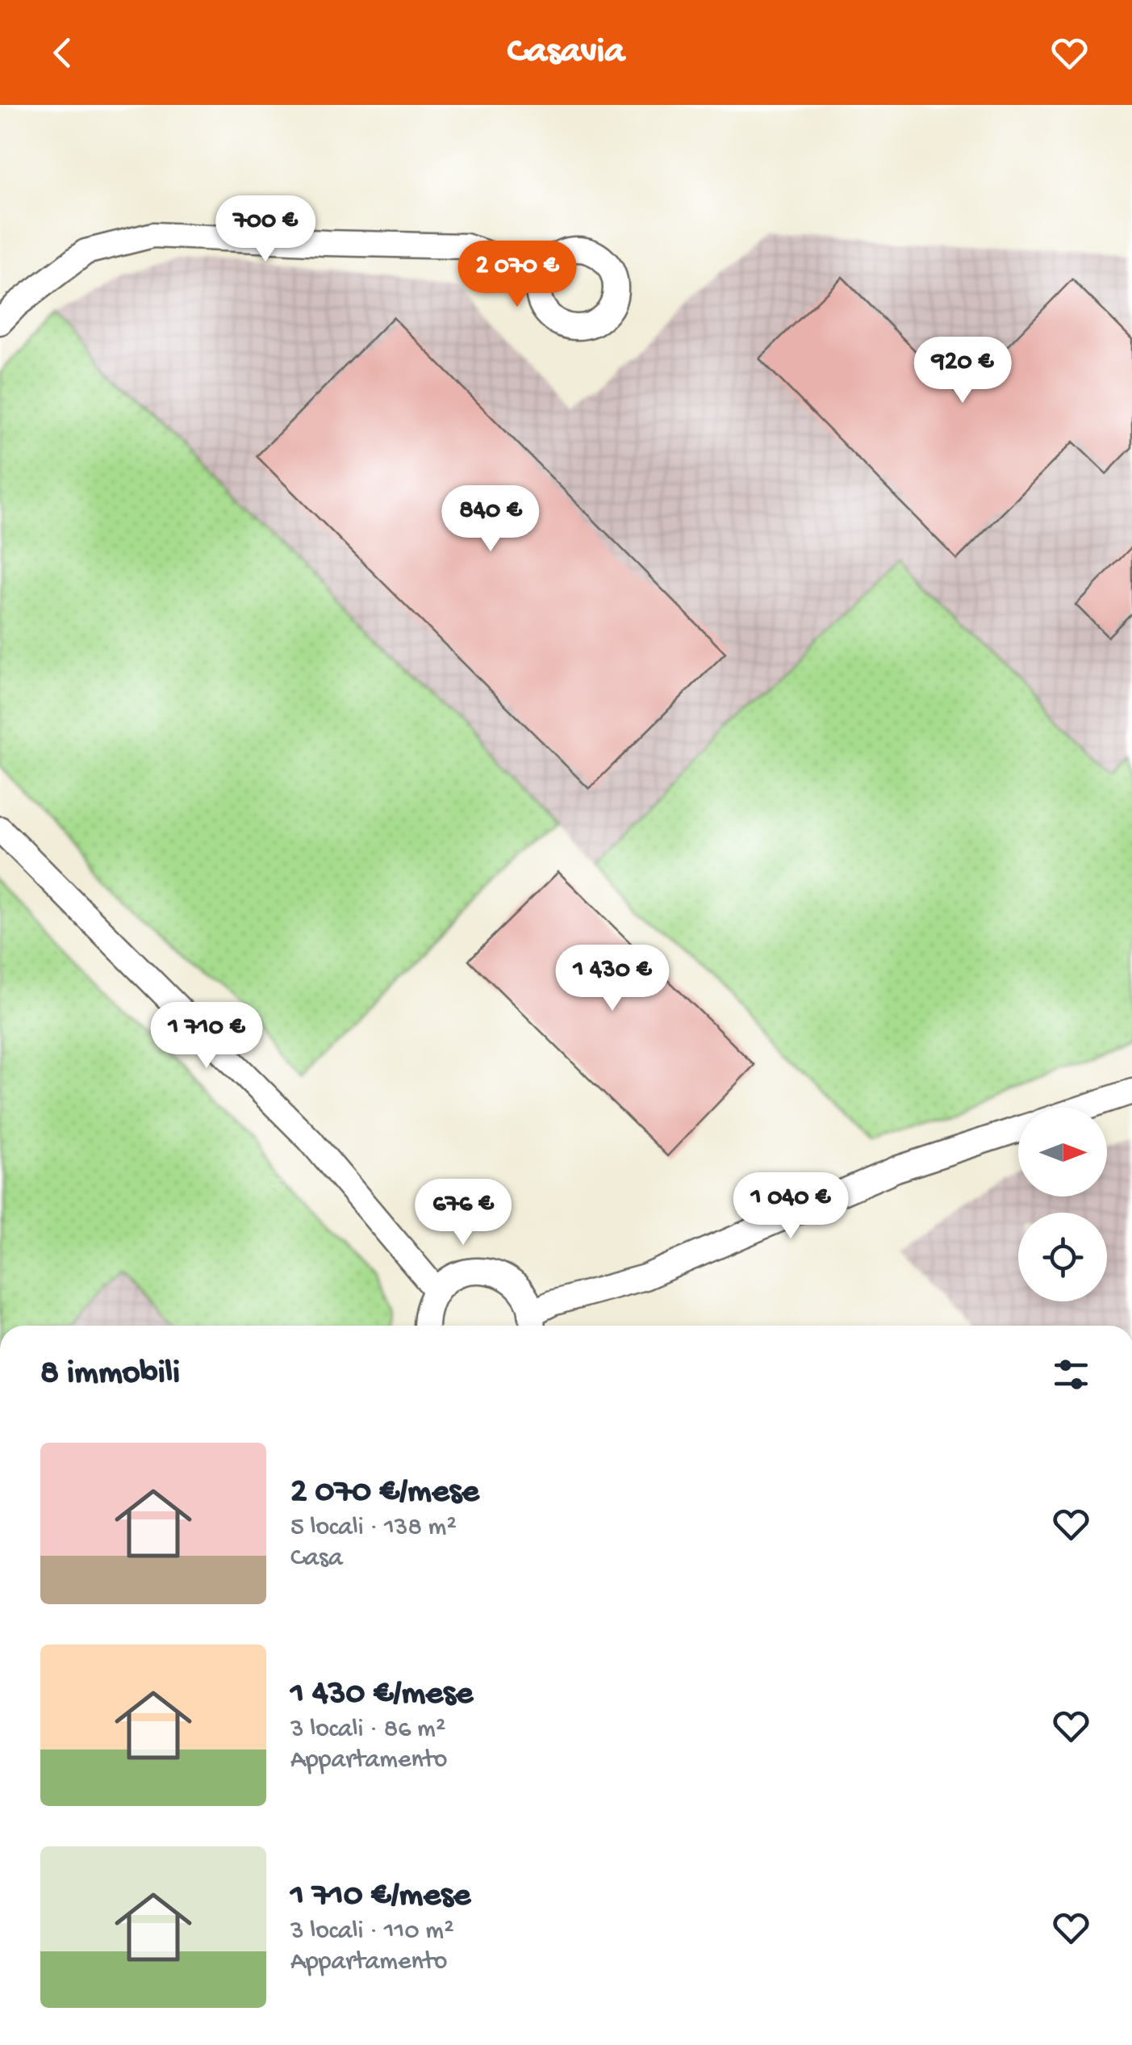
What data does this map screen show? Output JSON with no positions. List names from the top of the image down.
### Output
{
  "north": "right",
  "page": {
    "header": "Casavia",
    "price": [
      "700 €",
      "2 070 €",
      "920 €",
      "840 €",
      "1 430 €",
      "1 710 €",
      "1 040 €",
      "676 €"
    ],
    "heading": "8 immobili",
    "list": [
      {
        "name": "2 070 €/mese",
        "note": "5 locali · 138 m² · Casa"
      },
      {
        "name": "1 430 €/mese",
        "note": "3 locali · 86 m² · Appartamento"
      },
      {
        "name": "1 710 €/mese",
        "note": "3 locali · 110 m² · Appartamento"
      }
    ]
  }
}
